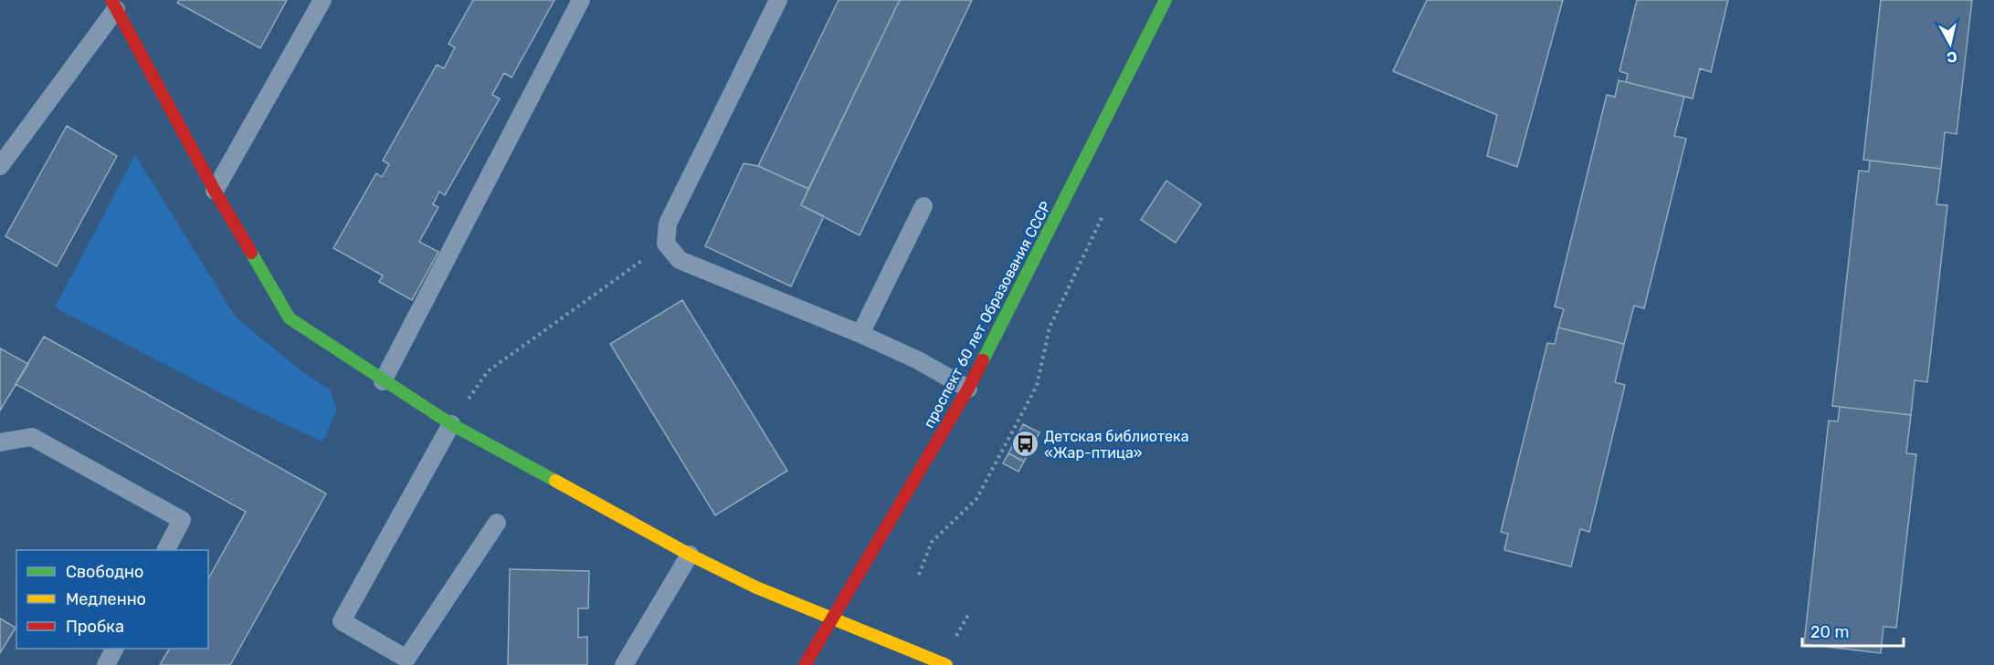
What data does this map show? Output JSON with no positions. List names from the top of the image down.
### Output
{
  "streets": {
    "street": ["проспект 60 лет Образования СССР"]
  },
  "places": {
    "bus stop": ["Детская библиотека «Жар-птица»"]
  },
  "legend": ["Свободно", "Медленно", "Пробка"],
  "scale_bar": "20 m",
  "north": "bottom"
}
